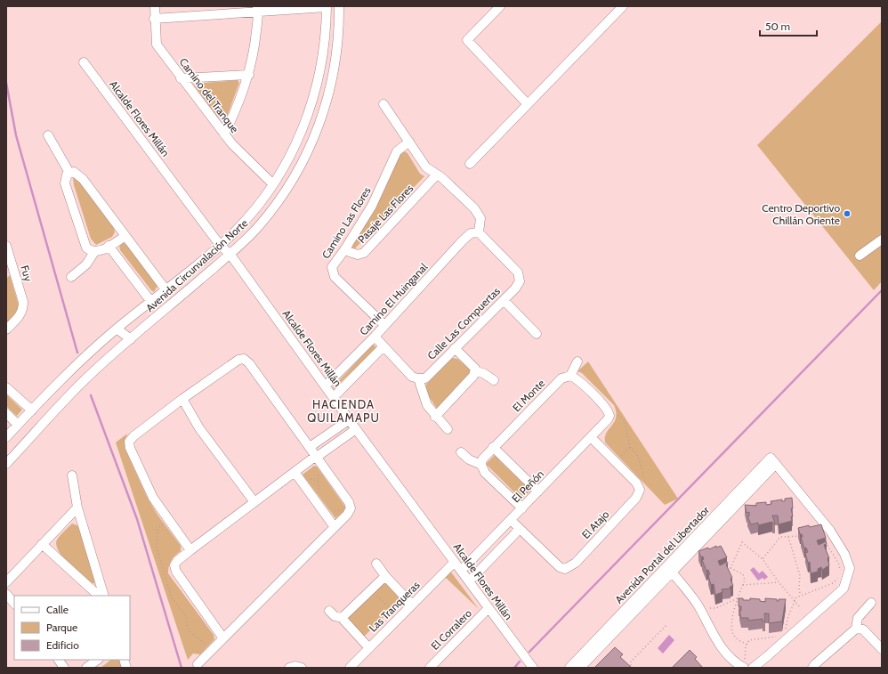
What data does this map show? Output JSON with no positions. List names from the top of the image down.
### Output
{
  "streets": {
    "street": [
      "Camino del Tranque",
      "Alcalde Flores Millán",
      "Pasaje Las Flores",
      "Camino Las Flores",
      "Avenida Circunvalación Norte",
      "Fuy",
      "Camino El Huinganal",
      "Calle Las Compuertas",
      "El Monte",
      "El Peñón",
      "El Atajo",
      "Avenida Portal del Libertador",
      "Las Tranqueras",
      "El Corralero"
    ]
  },
  "crossings": [
    ["Camino del Tranque", "Avenida Circunvalación Norte"],
    ["Alcalde Flores Millán", "Avenida Circunvalación Norte"],
    ["Alcalde Flores Millán", "Camino El Huinganal"],
    ["Alcalde Flores Millán", "El Peñón"],
    ["Alcalde Flores Millán", "Las Tranqueras"],
    ["Alcalde Flores Millán", "El Corralero"],
    ["Pasaje Las Flores", "Camino Las Flores"],
    ["Camino Las Flores", "Camino El Huinganal"],
    ["Camino El Huinganal", "Calle Las Compuertas"],
    ["El Peñón", "El Atajo"]
  ],
  "districts": ["HACIENDA QUILAMAPU"],
  "places": ["Centro Deportivo Chillán Oriente"],
  "legend": ["Calle", "Parque", "Edificio"],
  "scale_bar": "50 m"
}
